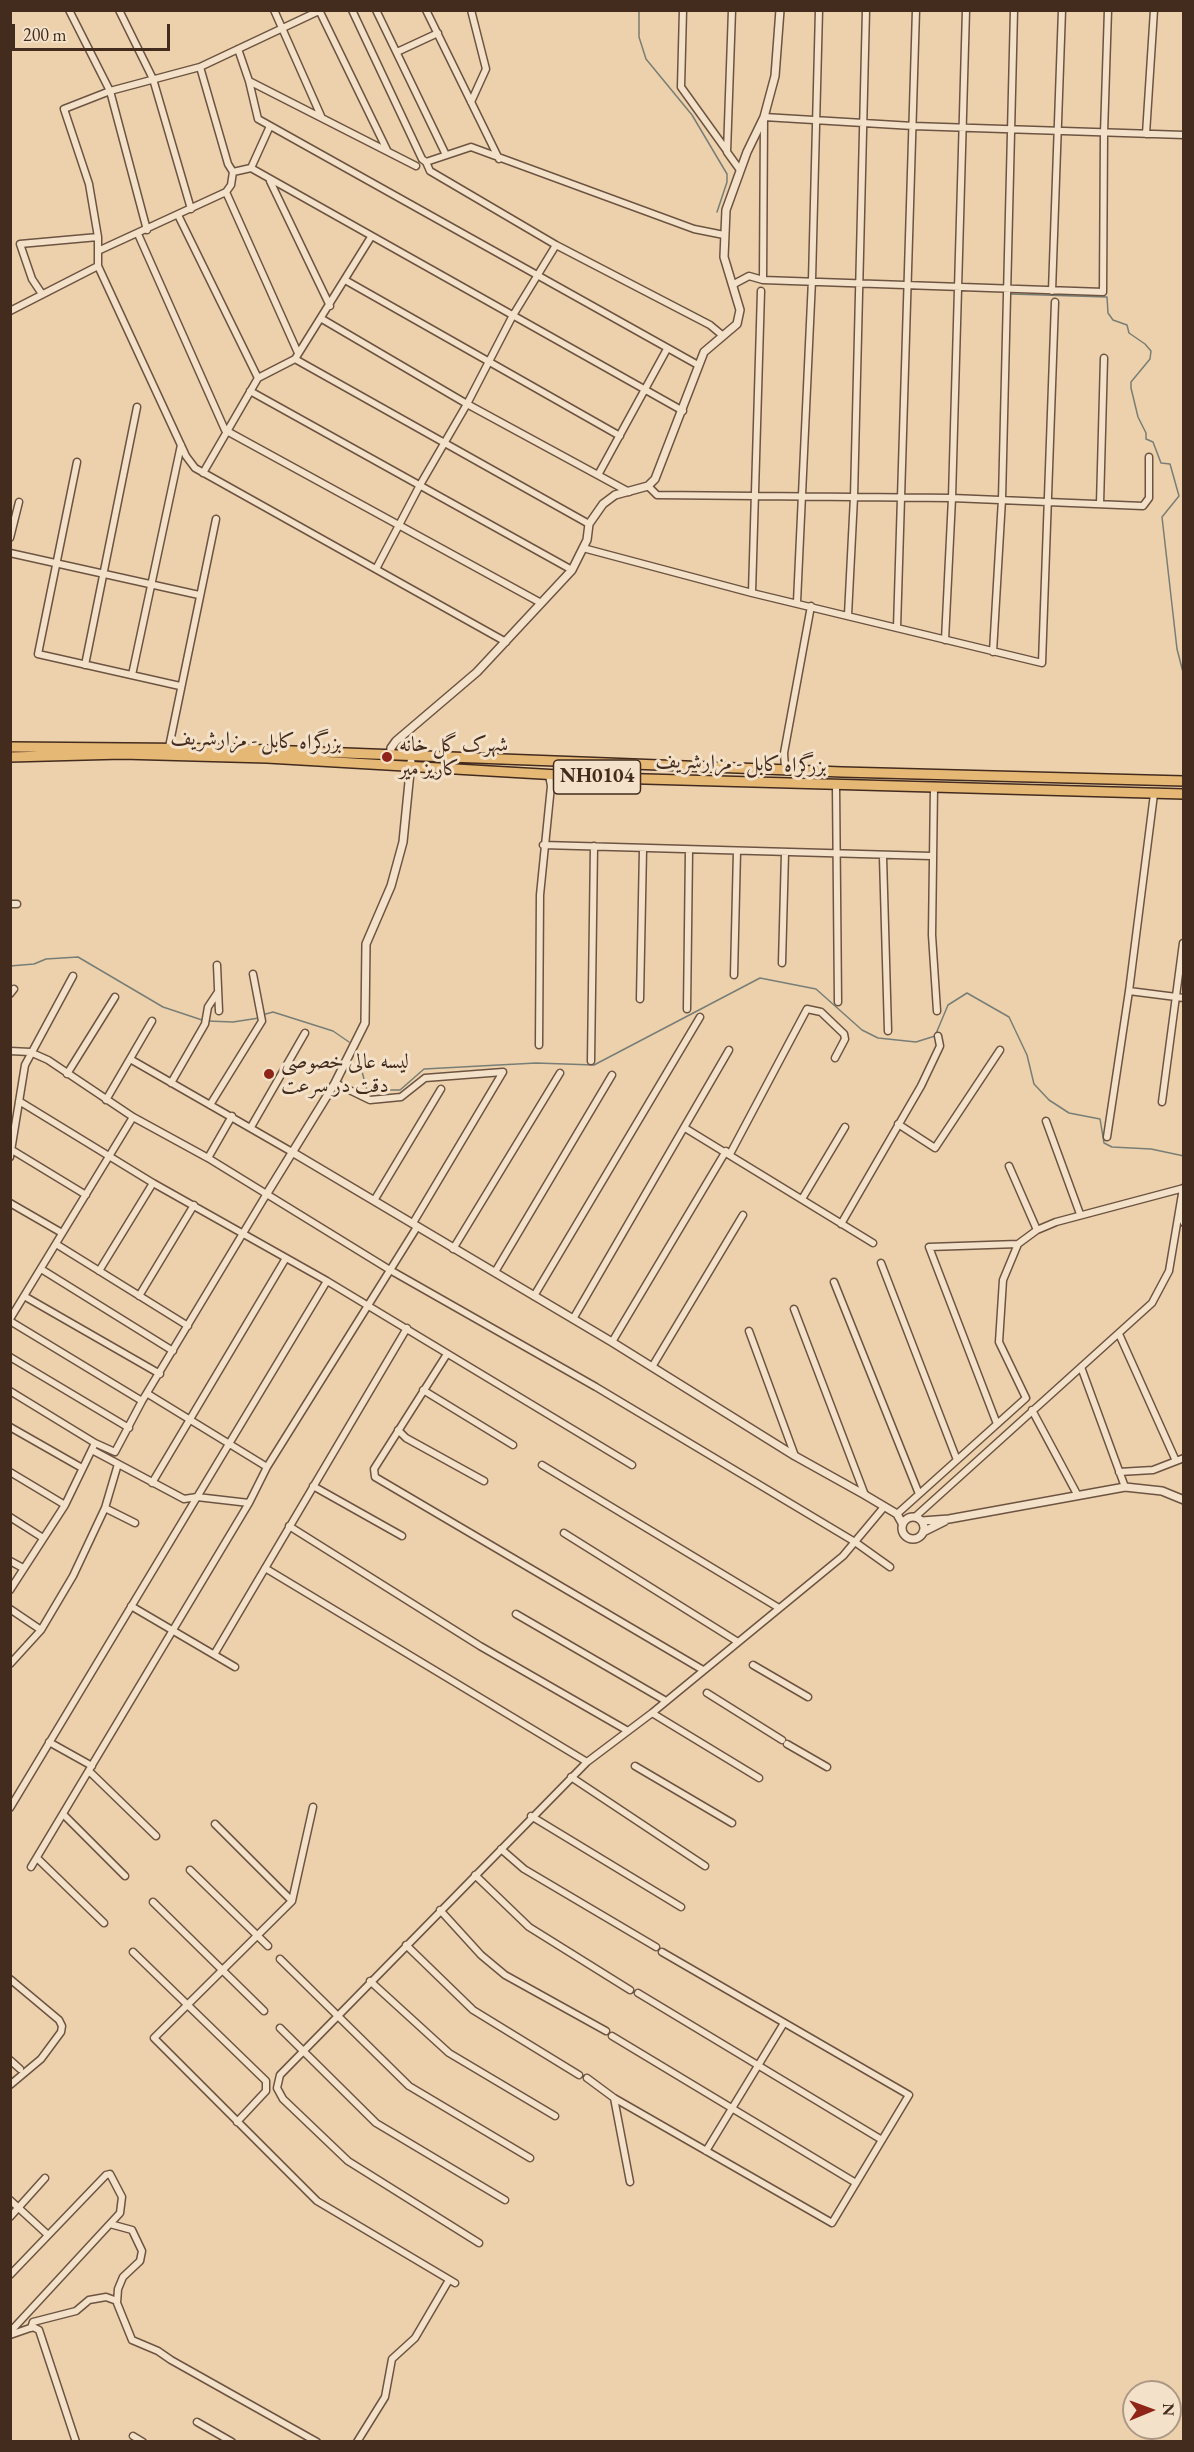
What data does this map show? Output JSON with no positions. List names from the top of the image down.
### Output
{
  "streets": {
    "highway": ["بزرگراه کابل - مزارشریف", "NH0104"]
  },
  "places": ["شهرک گل خانه کاریز میر", "لیسه عالی خصوصی دقت در سرعت"],
  "scale_bar": "200 m",
  "north": "right"
}
